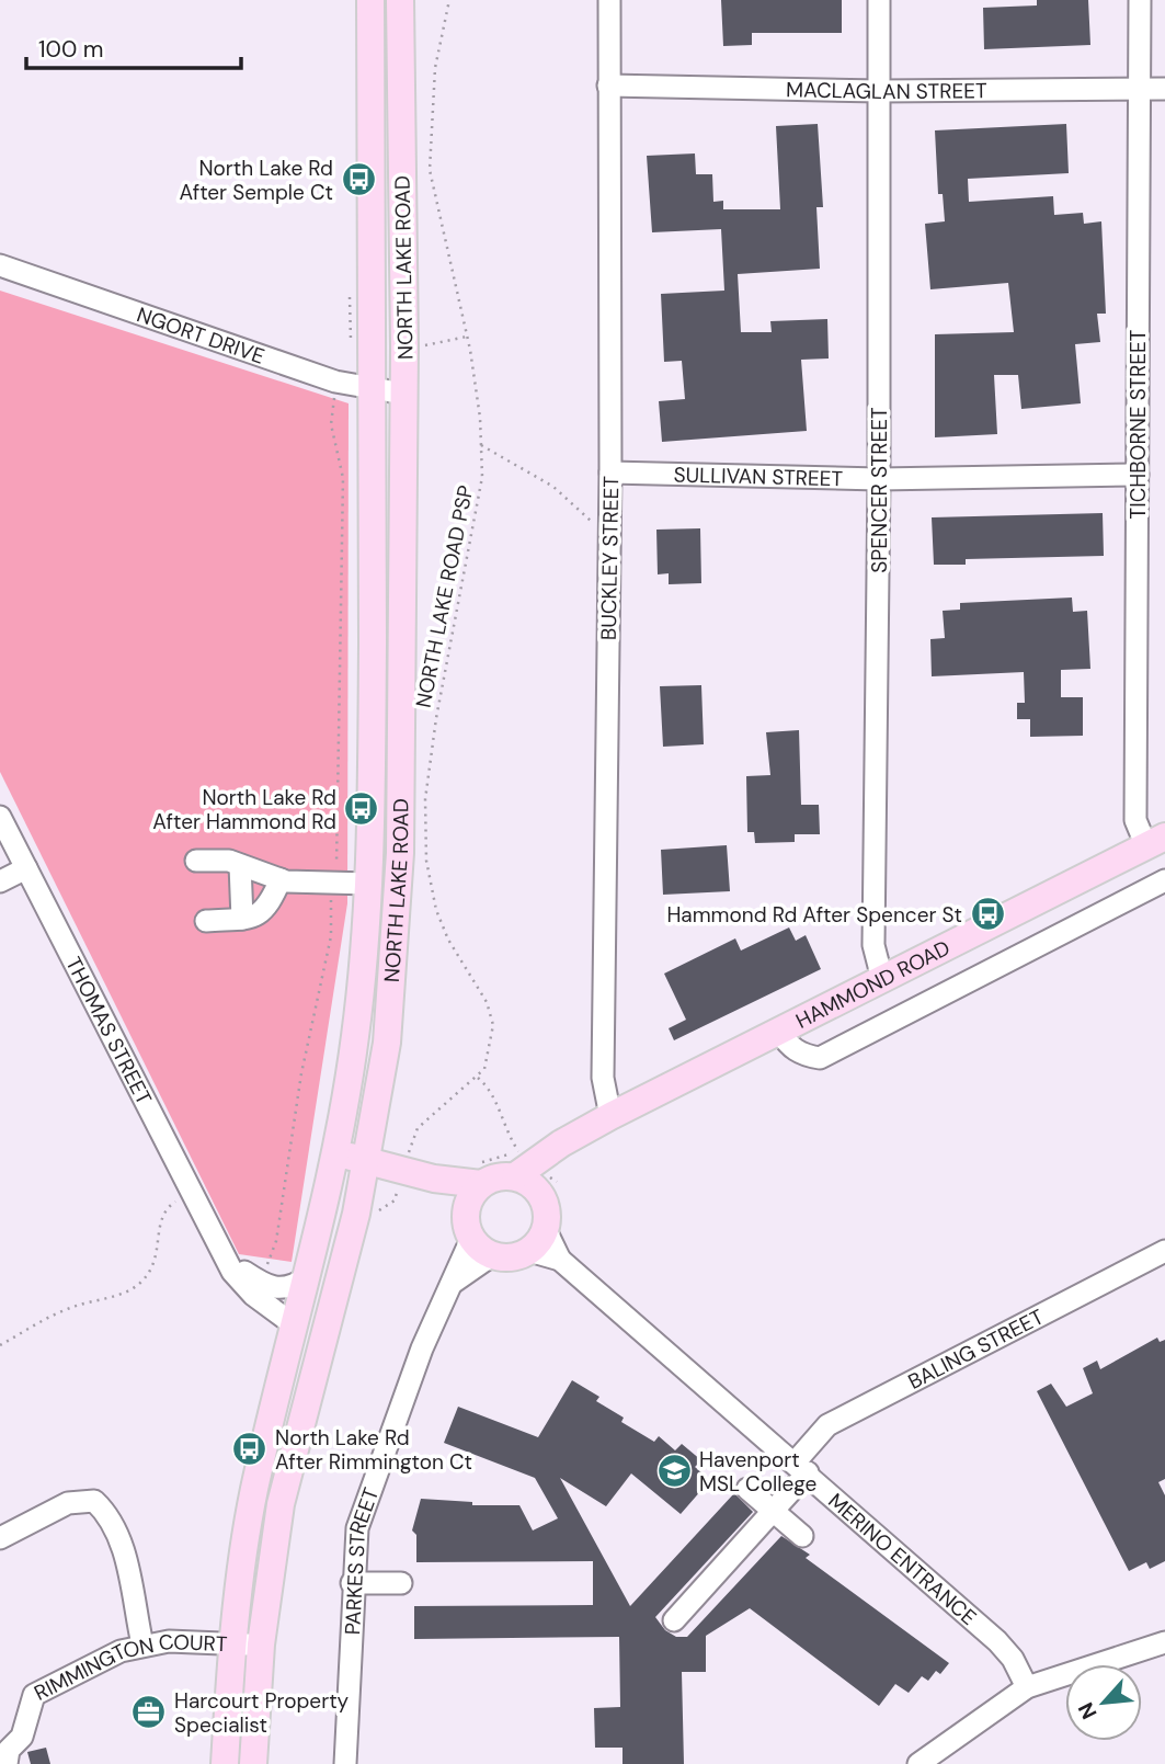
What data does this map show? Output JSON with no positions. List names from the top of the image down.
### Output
{
  "streets": {
    "main road": ["NORTH LAKE ROAD", "HAMMOND ROAD"],
    "street": [
      "MACLAGLAN STREET",
      "NGORT DRIVE",
      "TICHBORNE STREET",
      "SULLIVAN STREET",
      "SPENCER STREET",
      "BUCKLEY STREET",
      "THOMAS STREET",
      "BALING STREET",
      "MERINO ENTRANCE",
      "PARKES STREET",
      "RIMMINGTON COURT"
    ],
    "path": ["NORTH LAKE ROAD PSP"]
  },
  "crossings": [
    ["MACLAGLAN STREET", "TICHBORNE STREET"],
    ["MACLAGLAN STREET", "SPENCER STREET"],
    ["MACLAGLAN STREET", "BUCKLEY STREET"],
    ["NORTH LAKE ROAD", "NGORT DRIVE"],
    ["NORTH LAKE ROAD", "THOMAS STREET"],
    ["NORTH LAKE ROAD", "RIMMINGTON COURT"],
    ["TICHBORNE STREET", "SULLIVAN STREET"],
    ["TICHBORNE STREET", "HAMMOND ROAD"],
    ["SULLIVAN STREET", "SPENCER STREET"],
    ["SULLIVAN STREET", "BUCKLEY STREET"],
    ["SPENCER STREET", "HAMMOND ROAD"],
    ["BUCKLEY STREET", "HAMMOND ROAD"],
    ["HAMMOND ROAD", "MERINO ENTRANCE"],
    ["HAMMOND ROAD", "PARKES STREET"],
    ["BALING STREET", "MERINO ENTRANCE"],
    ["MERINO ENTRANCE", "PARKES STREET"]
  ],
  "places": {
    "bus stop": [
      "North Lake Rd After Semple Ct",
      "North Lake Rd After Hammond Rd",
      "Hammond Rd After Spencer St",
      "North Lake Rd After Rimmington Ct"
    ],
    "school or university": ["Havenport MSL College"],
    "office": ["Harcourt Property Specialist"]
  },
  "scale_bar": "100 m",
  "north": "bottom left"
}
